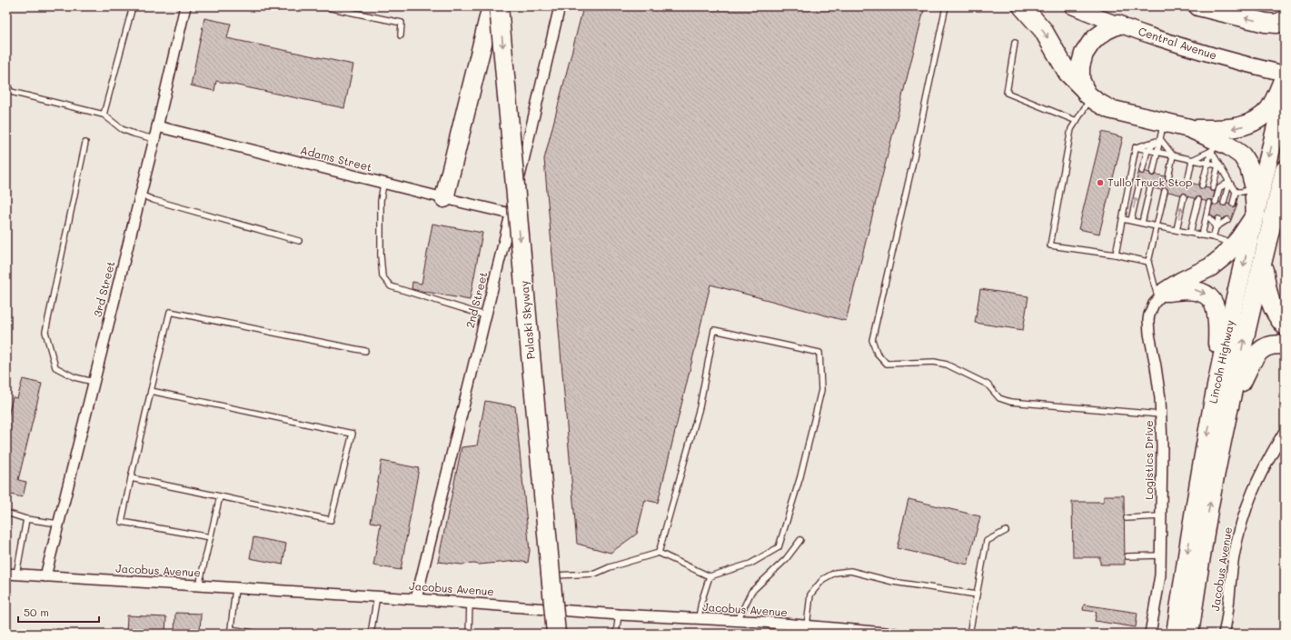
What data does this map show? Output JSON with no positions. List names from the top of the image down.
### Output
{
  "streets": {
    "highway": ["Pulaski Skyway", "Lincoln Highway"],
    "main road": ["Central Avenue"],
    "street": [
      "Adams Street",
      "3rd Street",
      "2nd Street",
      "Logistics Drive",
      "Jacobus Avenue"
    ]
  },
  "crossings": [
    ["Adams Street", "3rd Street"],
    ["Adams Street", "2nd Street"],
    ["3rd Street", "Jacobus Avenue"],
    ["2nd Street", "Jacobus Avenue"]
  ],
  "places": ["Tullo Truck Stop"],
  "scale_bar": "50 m"
}
